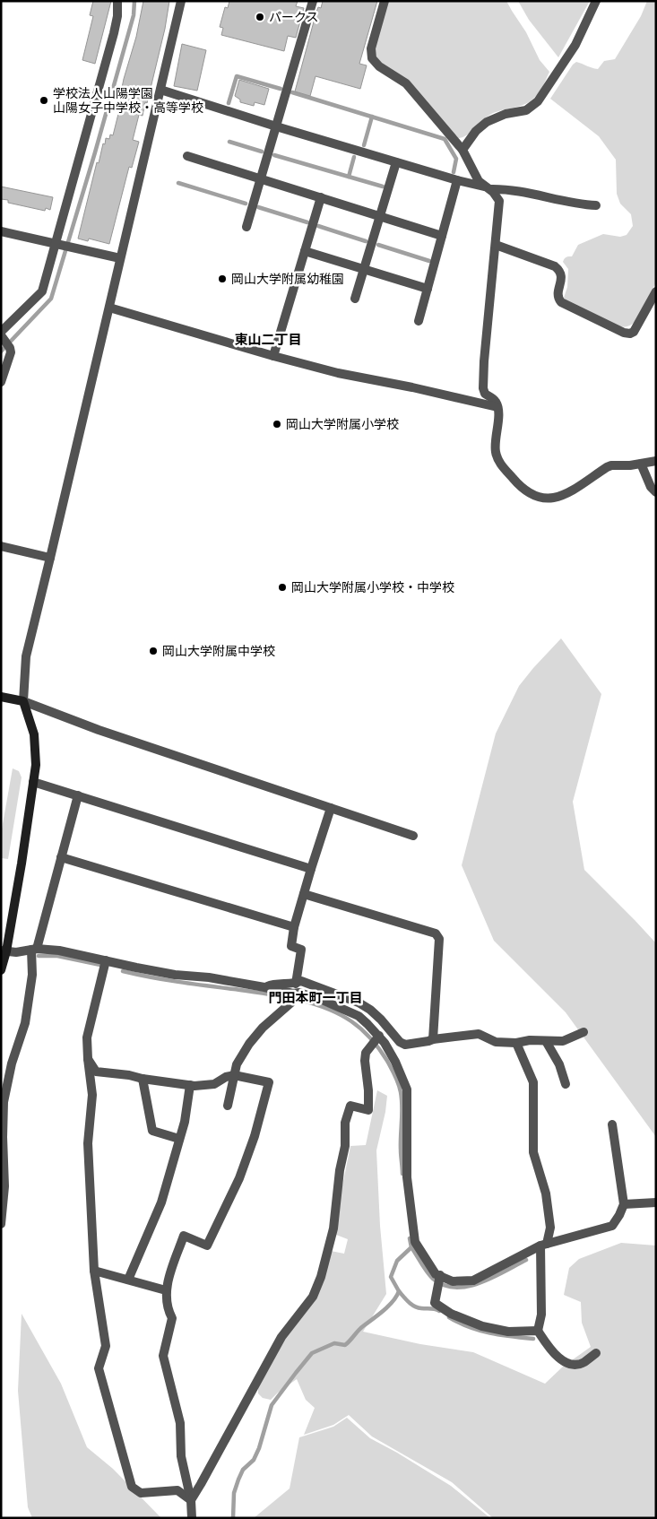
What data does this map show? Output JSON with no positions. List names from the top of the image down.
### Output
{
  "districts": ["東山二丁目", "門田本町一丁目"],
  "places": [
    "パークス",
    "学校法人山陽学園 山陽女子中学校・高等学校",
    "岡山大学附属幼稚園",
    "岡山大学附属小学校",
    "岡山大学附属小学校・中学校",
    "岡山大学附属中学校"
  ]
}
